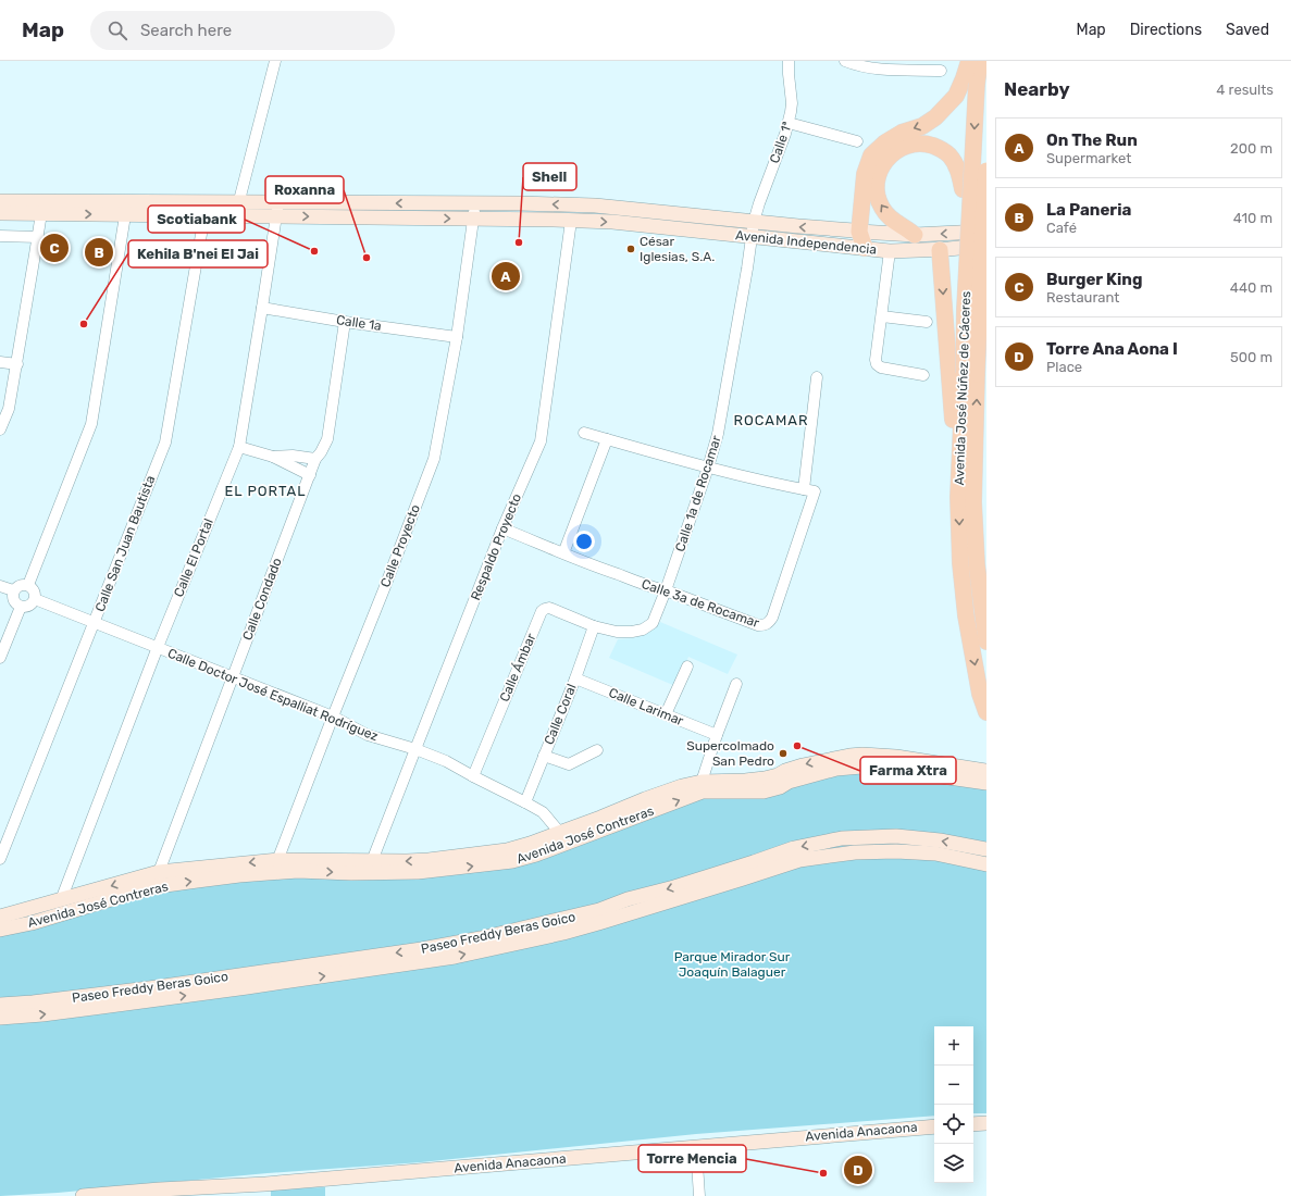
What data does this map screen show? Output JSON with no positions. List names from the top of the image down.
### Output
{
  "streets": {
    "main road": [
      "Avenida Independencia",
      "Avenida José Núñez de Cáceres",
      "Avenida José Contreras",
      "Paseo Freddy Beras Goico",
      "Avenida Anacaona"
    ],
    "street": [
      "Calle 1ª",
      "Calle 1a",
      "Calle 1a de Rocamar",
      "Calle San Juan Bautista",
      "Calle Proyecto",
      "Respaldo Proyecto",
      "Calle El Portal",
      "Calle Condado",
      "Calle 3a de Rocamar",
      "Calle Ámbar",
      "Calle Doctor José Espalliat Rodríguez",
      "Calle Larimar",
      "Calle Coral"
    ]
  },
  "crossings": [
    ["Calle 1ª", "Avenida Independencia"],
    ["Calle 1ª", "Calle 1a de Rocamar"],
    ["Avenida Independencia", "Calle 1a de Rocamar"],
    ["Avenida Independencia", "Calle San Juan Bautista"],
    ["Avenida Independencia", "Calle Proyecto"],
    ["Avenida Independencia", "Respaldo Proyecto"],
    ["Avenida Independencia", "Calle El Portal"],
    ["Calle 1a", "Calle Proyecto"],
    ["Calle 1a", "Calle El Portal"],
    ["Calle 1a", "Calle Condado"],
    ["Calle 1a de Rocamar", "Calle 3a de Rocamar"],
    ["Calle 1a de Rocamar", "Calle Ámbar"],
    ["Calle 1a de Rocamar", "Calle Coral"],
    ["Calle San Juan Bautista", "Calle Doctor José Espalliat Rodríguez"],
    ["Calle Proyecto", "Calle Doctor José Espalliat Rodríguez"],
    ["Calle Proyecto", "Avenida José Contreras"],
    ["Respaldo Proyecto", "Calle 3a de Rocamar"],
    ["Respaldo Proyecto", "Calle Doctor José Espalliat Rodríguez"],
    ["Respaldo Proyecto", "Avenida José Contreras"],
    ["Calle El Portal", "Calle Doctor José Espalliat Rodríguez"],
    ["Calle El Portal", "Avenida José Contreras"],
    ["Calle Condado", "Calle Doctor José Espalliat Rodríguez"],
    ["Calle Condado", "Avenida José Contreras"],
    ["Calle Ámbar", "Calle Doctor José Espalliat Rodríguez"],
    ["Calle Ámbar", "Calle Coral"],
    ["Calle Doctor José Espalliat Rodríguez", "Calle Coral"],
    ["Calle Doctor José Espalliat Rodríguez", "Avenida José Contreras"],
    ["Calle Larimar", "Calle Coral"]
  ],
  "districts": ["ROCAMAR", "EL PORTAL"],
  "parks": ["Parque Mirador Sur Joaquín Balaguer"],
  "places": [
    "Shell",
    "César Iglesias, S.A.",
    "Scotiabank",
    "Roxanna",
    "Kehila B'nei El Jai",
    "Farma Xtra",
    "Supercolmado San Pedro",
    "Torre Mencia"
  ],
  "page": {
    "header": "Map",
    "search": "Search here",
    "nav": ["Map", "Directions", "Saved"],
    "heading": ["Nearby", "4 results"],
    "list": [
      {
        "mark": "A",
        "name": "On The Run",
        "note": "Supermarket",
        "value": "200 m"
      },
      {
        "mark": "B",
        "name": "La Paneria",
        "note": "Café",
        "value": "410 m"
      },
      {
        "mark": "C",
        "name": "Burger King",
        "note": "Restaurant",
        "value": "440 m"
      },
      {
        "mark": "D",
        "name": "Torre Ana Aona I",
        "note": "Place",
        "value": "500 m"
      }
    ],
    "pins": [
      "C",
      "B",
      "A",
      "D"
    ],
    "map_buttons": ["+", "−"]
  }
}
